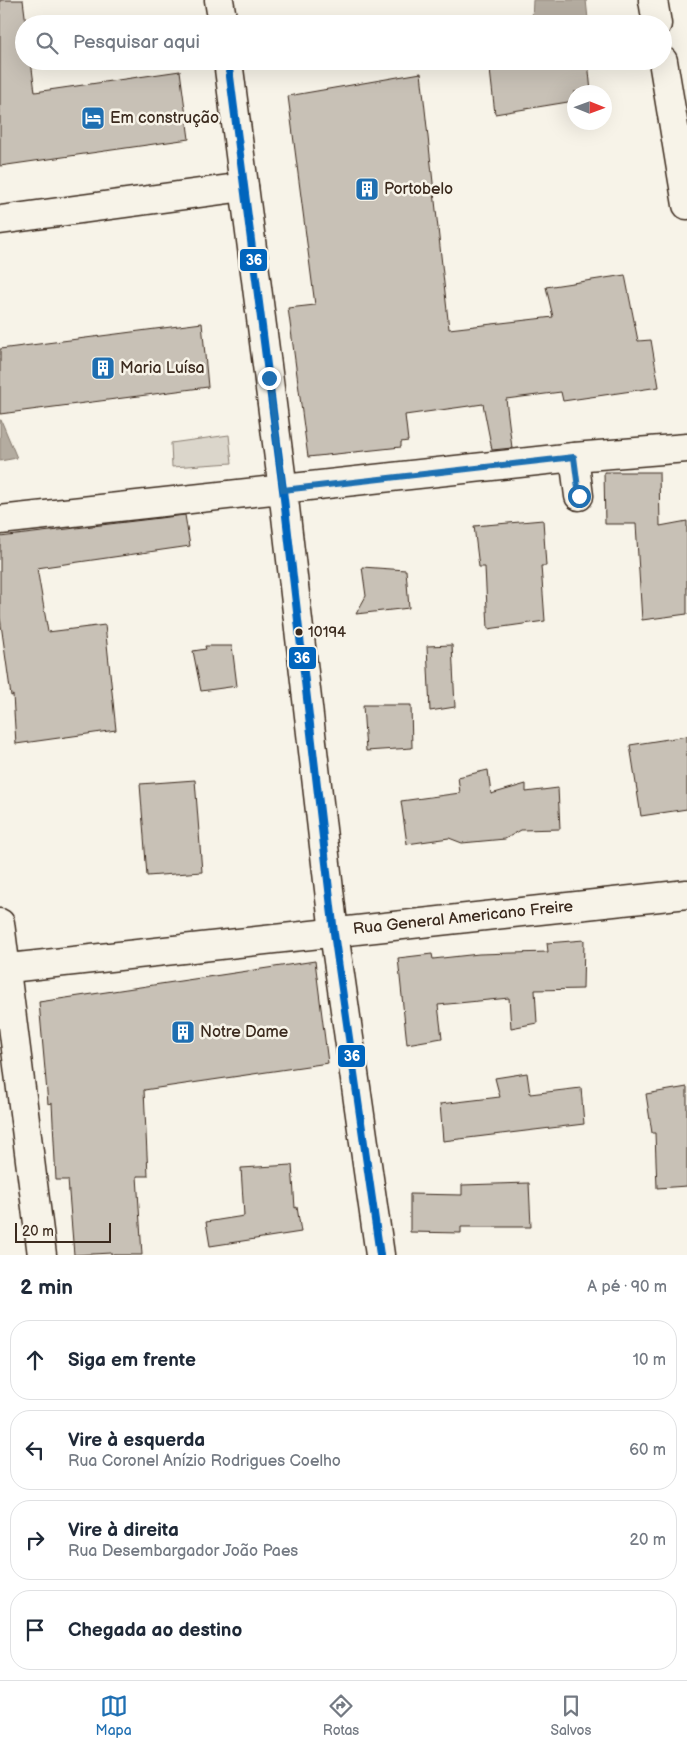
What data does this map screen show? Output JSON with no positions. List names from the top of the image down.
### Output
{
  "streets": {
    "street": ["Rua General Americano Freire"]
  },
  "places": {
    "hotel": ["Em construção"],
    "building": ["Portobelo", "Maria Luísa", "Notre Dame"],
    "other": ["10194"]
  },
  "lines": ["transit line 36"],
  "scale_bar": "20 m",
  "north": "right",
  "page": {
    "search": "Pesquisar aqui",
    "scale": "20 m",
    "heading": ["2 min", "A pé · 90 m"],
    "list": [
      ["Siga em frente", "10 m"],
      ["Vire à esquerda", "Rua Coronel Anízio Rodrigues Coelho", "60 m"],
      ["Vire à direita", "Rua Desembargador João Paes", "20 m"],
      "Chegada ao destino"
    ],
    "nav": ["Mapa", "Rotas", "Salvos"]
  }
}
